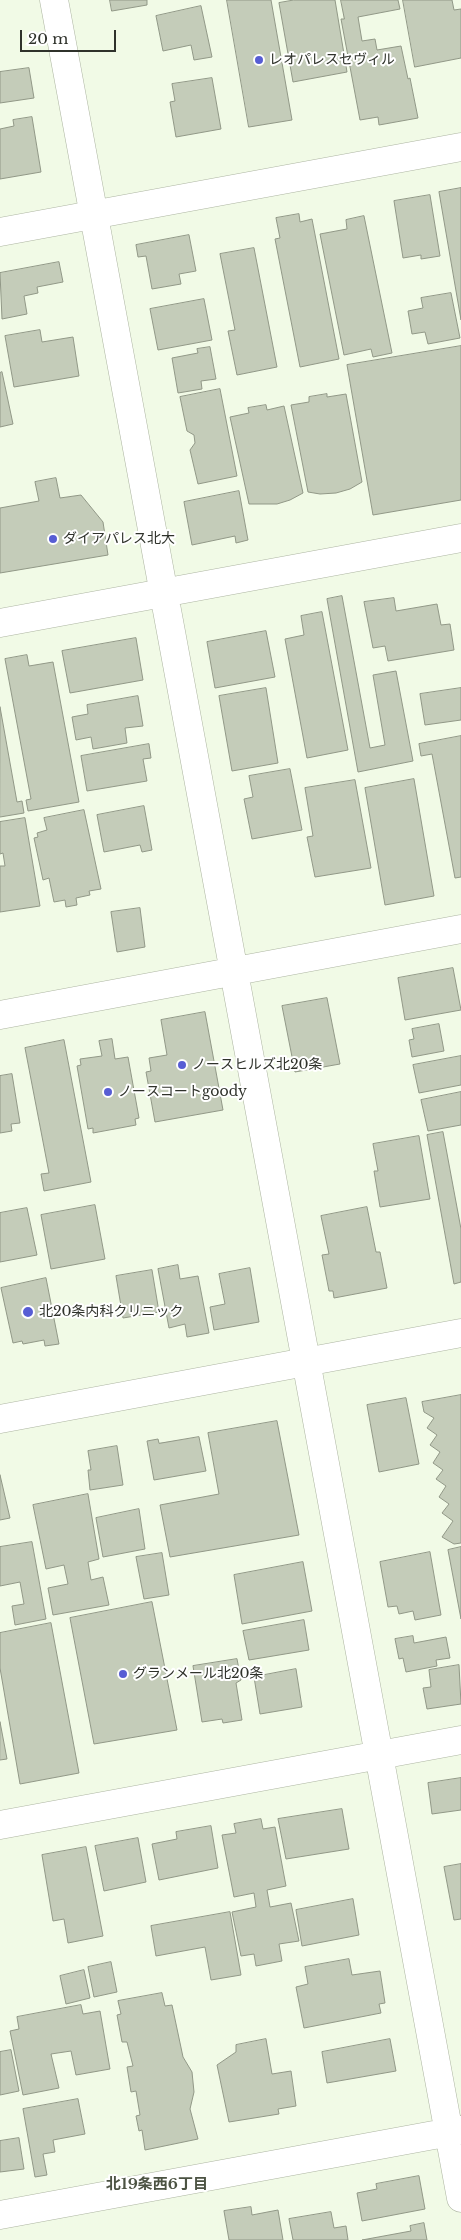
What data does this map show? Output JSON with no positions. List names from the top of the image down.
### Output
{
  "districts": ["北19条西6丁目"],
  "places": [
    "レオパレスセヴィル",
    "ダイアパレス北大",
    "ノースヒルズ北20条",
    "ノースコートgoody",
    "北20条内科クリニック",
    "グランメール北20条"
  ],
  "scale_bar": "20 m"
}
